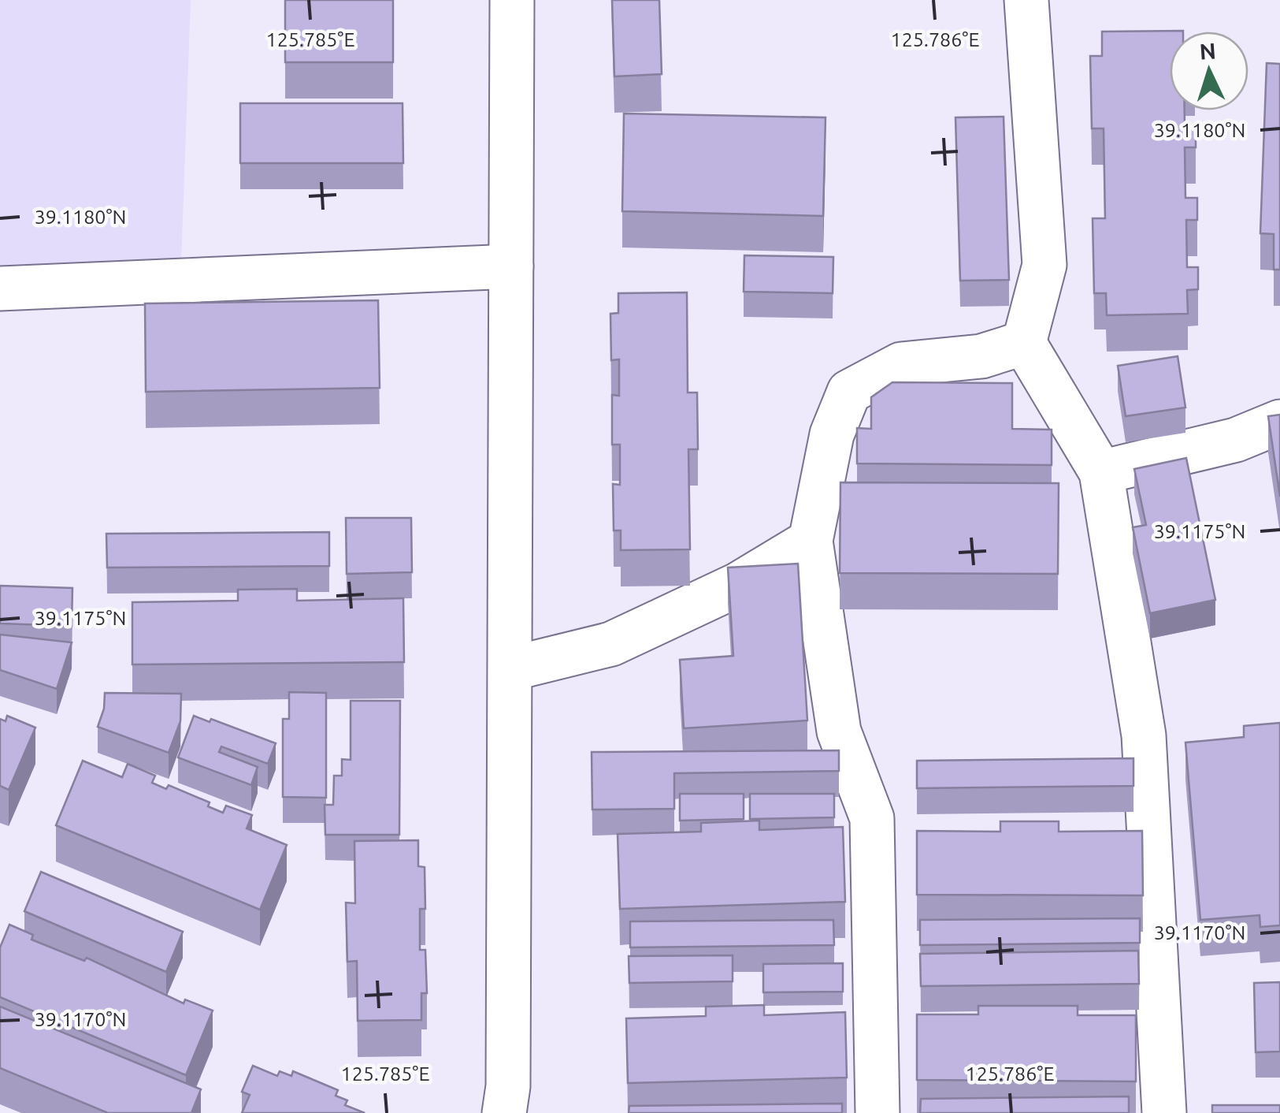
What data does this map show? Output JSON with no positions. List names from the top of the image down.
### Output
{
  "north": "top",
  "coordinates": [
    "125.785°E",
    "125.786°E",
    "39.1180°N",
    "39.1175°N",
    "39.1170°N"
  ]
}
